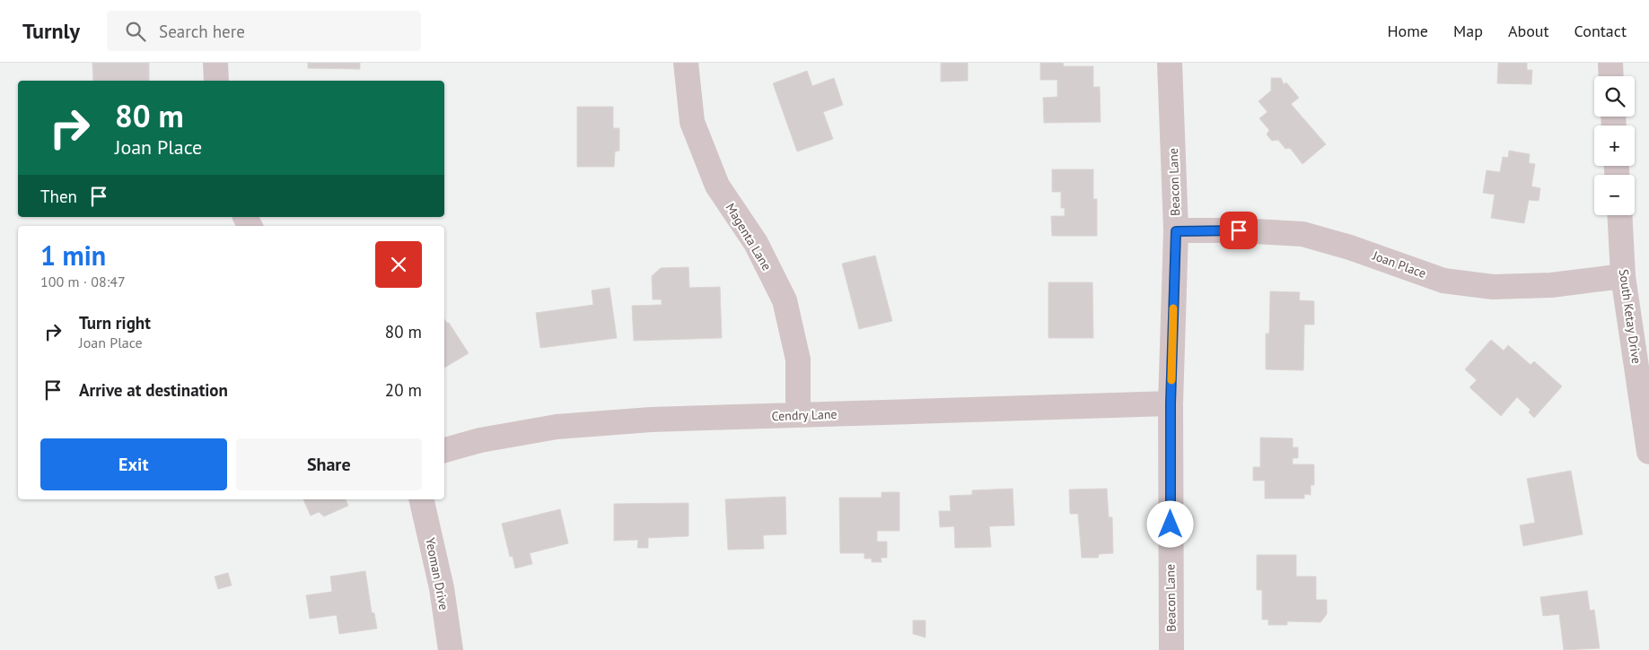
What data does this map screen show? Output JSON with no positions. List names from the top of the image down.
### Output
{
  "streets": {
    "street": [
      "Beacon Lane",
      "Magenta Lane",
      "Joan Place",
      "South Ketay Drive",
      "Cendry Lane",
      "Yeoman Drive"
    ]
  },
  "crossings": [
    ["Beacon Lane", "Joan Place"],
    ["Beacon Lane", "Cendry Lane"],
    ["Magenta Lane", "Cendry Lane"],
    ["Joan Place", "South Ketay Drive"]
  ],
  "page": {
    "header": "Turnly",
    "search": "Search here",
    "nav": [
      "Home",
      "Map",
      "About",
      "Contact"
    ],
    "map_buttons": ["+", "−"],
    "turn": ["80 m", "Joan Place"],
    "then": "Then",
    "heading": ["1 min", "100 m · 08:47"],
    "list": [
      {
        "name": "Turn right",
        "note": "Joan Place",
        "value": "80 m"
      },
      {
        "name": "Arrive at destination",
        "value": "20 m"
      }
    ],
    "buttons": ["Exit", "Share"]
  }
}
